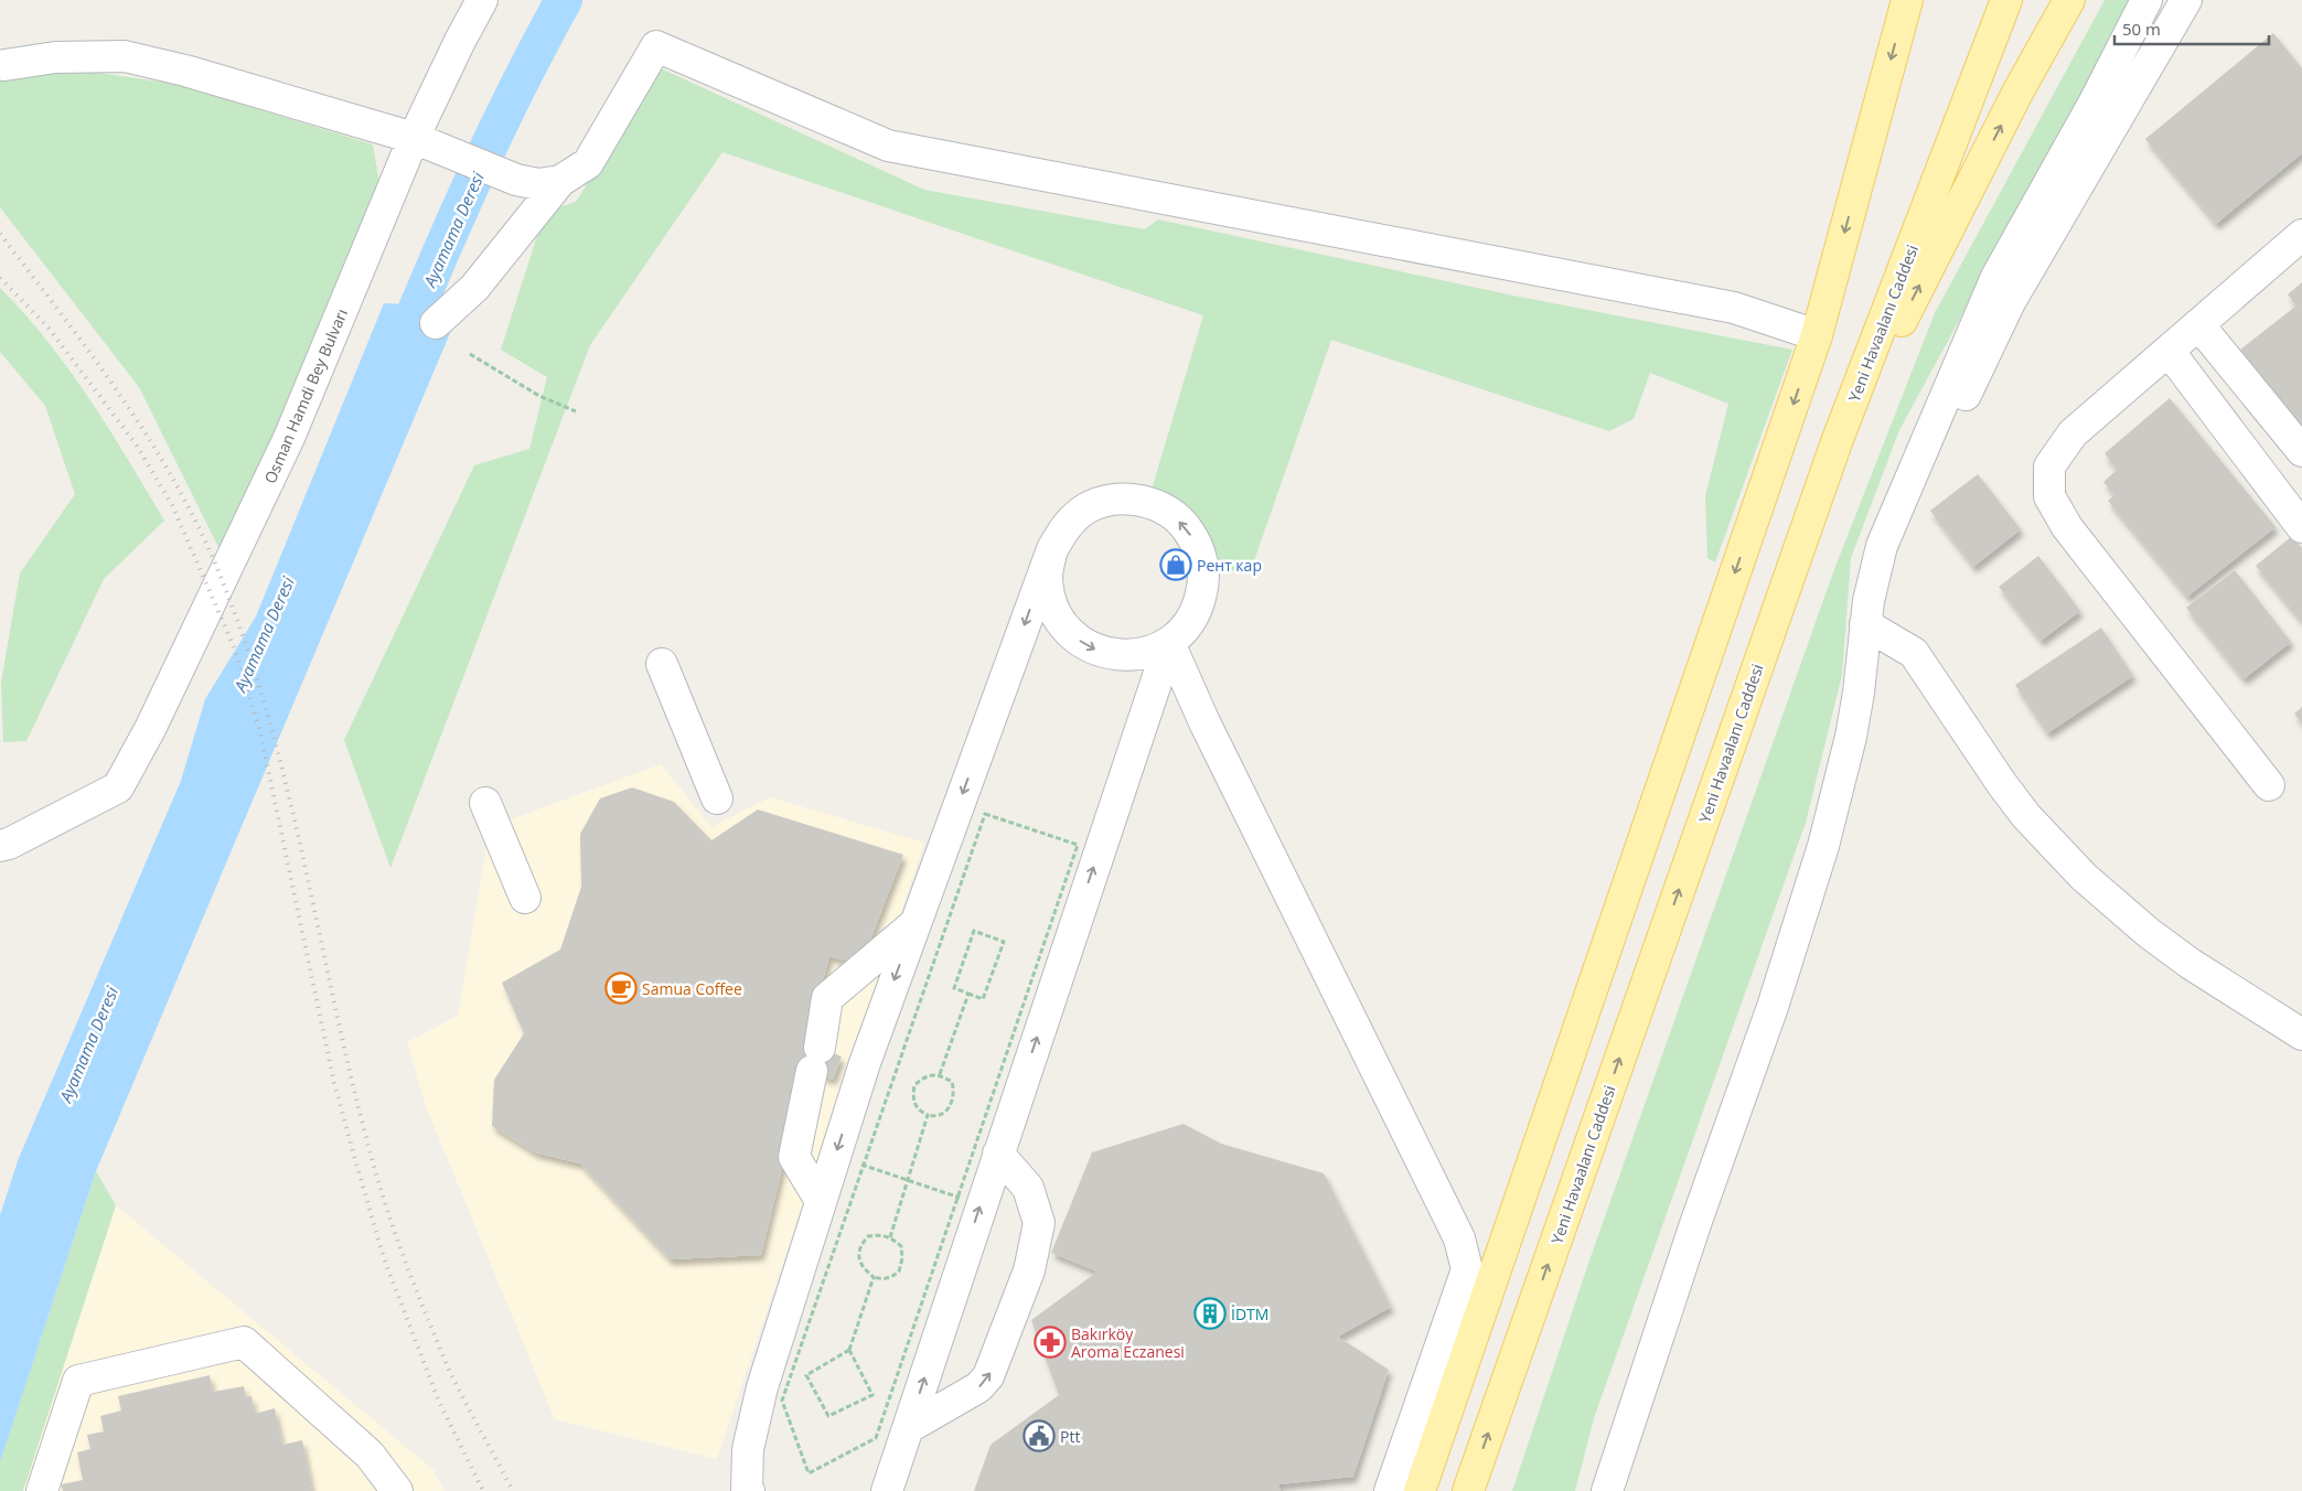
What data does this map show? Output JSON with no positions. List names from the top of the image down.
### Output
{
  "streets": {
    "main road": ["Yeni Havaalanı Caddesi"],
    "street": ["Osman Hamdi Bey Bulvarı"]
  },
  "water": ["Ayamama Deresi"],
  "places": {
    "shop": ["Рент кар"],
    "cafe": ["Samua Coffee"],
    "building": ["İDTM"],
    "pharmacy": ["Bakırköy Aroma Eczanesi"],
    "public building": ["Ptt"]
  },
  "scale_bar": "50 m"
}
